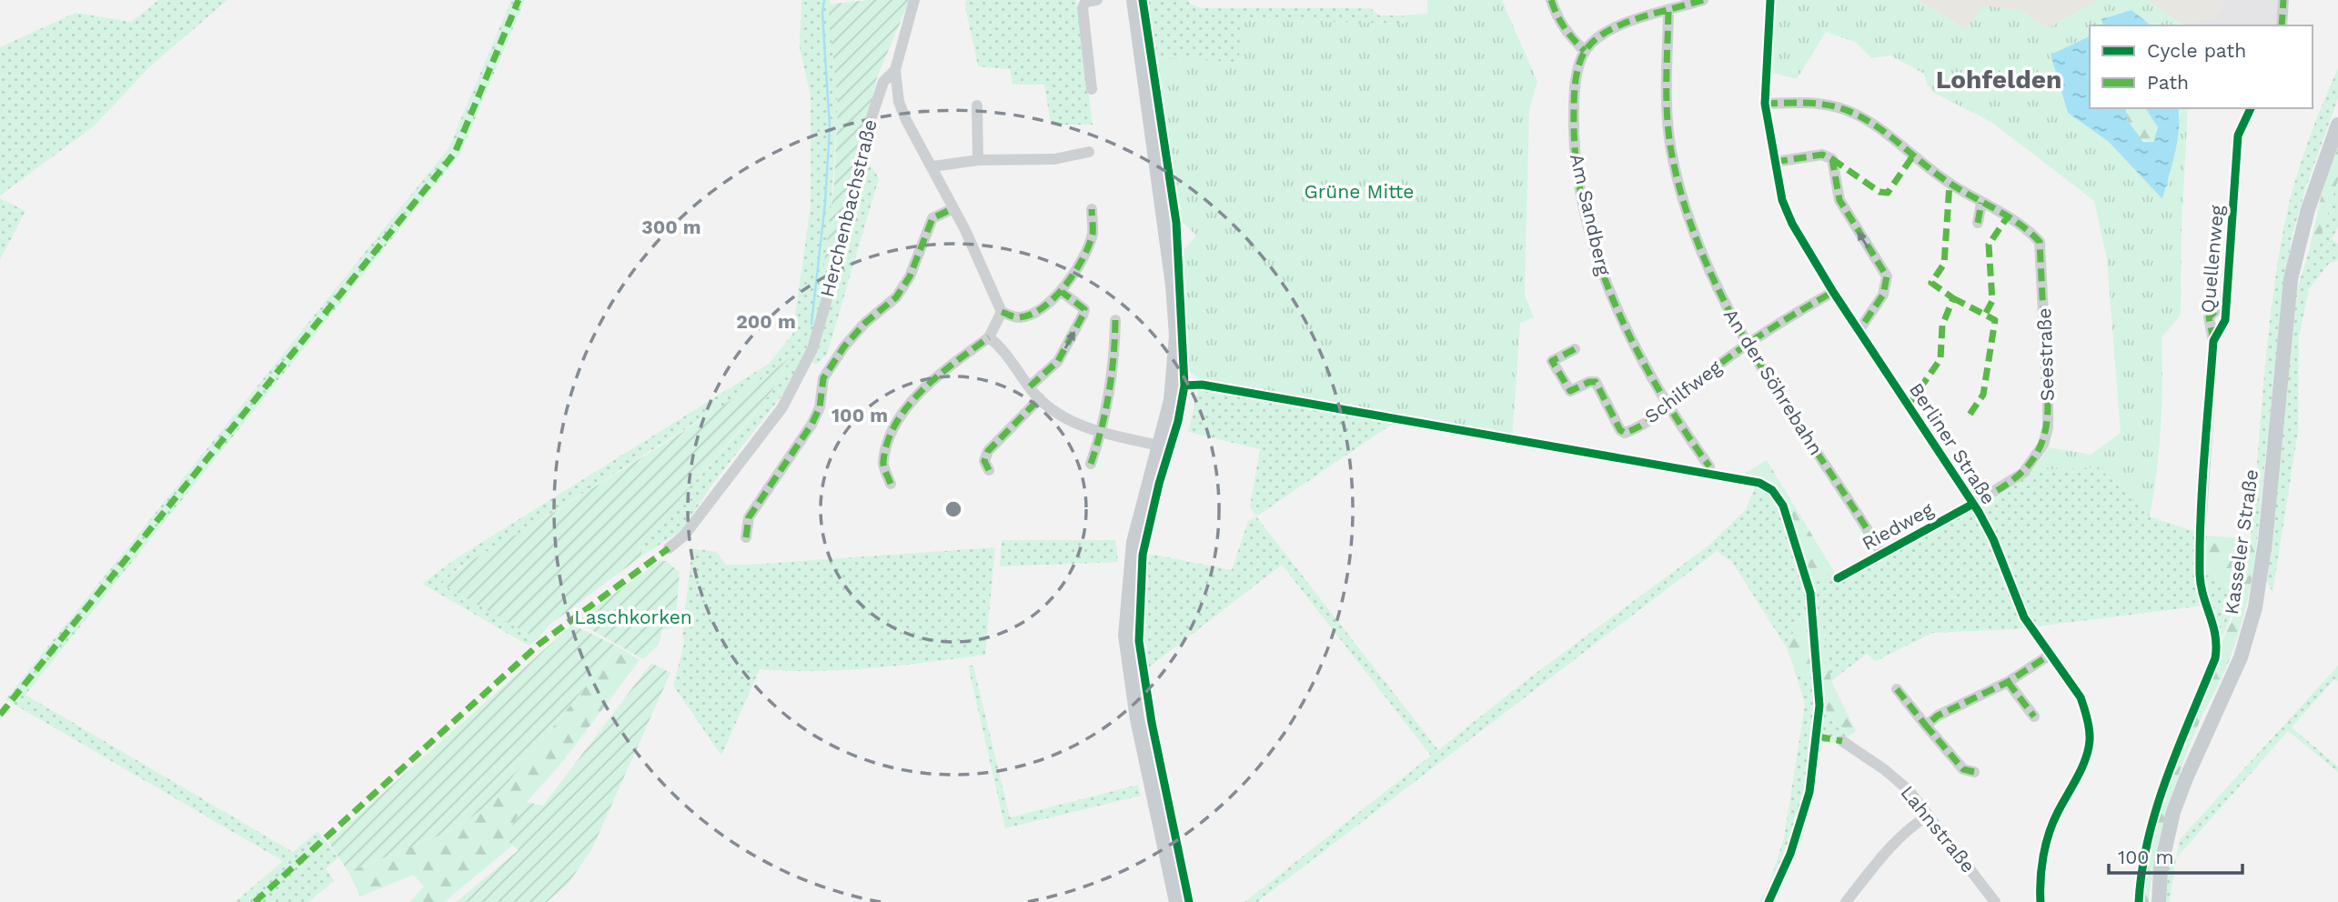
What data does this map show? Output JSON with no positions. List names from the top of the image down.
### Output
{
  "streets": {
    "main road": ["Kasseler Straße"],
    "street": [
      "Herchenbachstraße",
      "Am Sandberg",
      "Quellenweg",
      "Seestraße",
      "An der Söhrebahn",
      "Schilfweg",
      "Berliner Straße",
      "Riedweg",
      "Lahnstraße"
    ]
  },
  "crossings": [
    ["Am Sandberg", "Schilfweg"],
    ["Seestraße", "Berliner Straße"],
    ["Seestraße", "Riedweg"],
    ["An der Söhrebahn", "Schilfweg"],
    ["An der Söhrebahn", "Riedweg"],
    ["Schilfweg", "Berliner Straße"],
    ["Berliner Straße", "Riedweg"]
  ],
  "districts": ["Lohfelden"],
  "parks": ["Grüne Mitte", "Laschkorken"],
  "legend": ["Cycle path", "Path"],
  "scale_bar": "100 m",
  "rings": ["300 m", "200 m", "100 m"]
}
